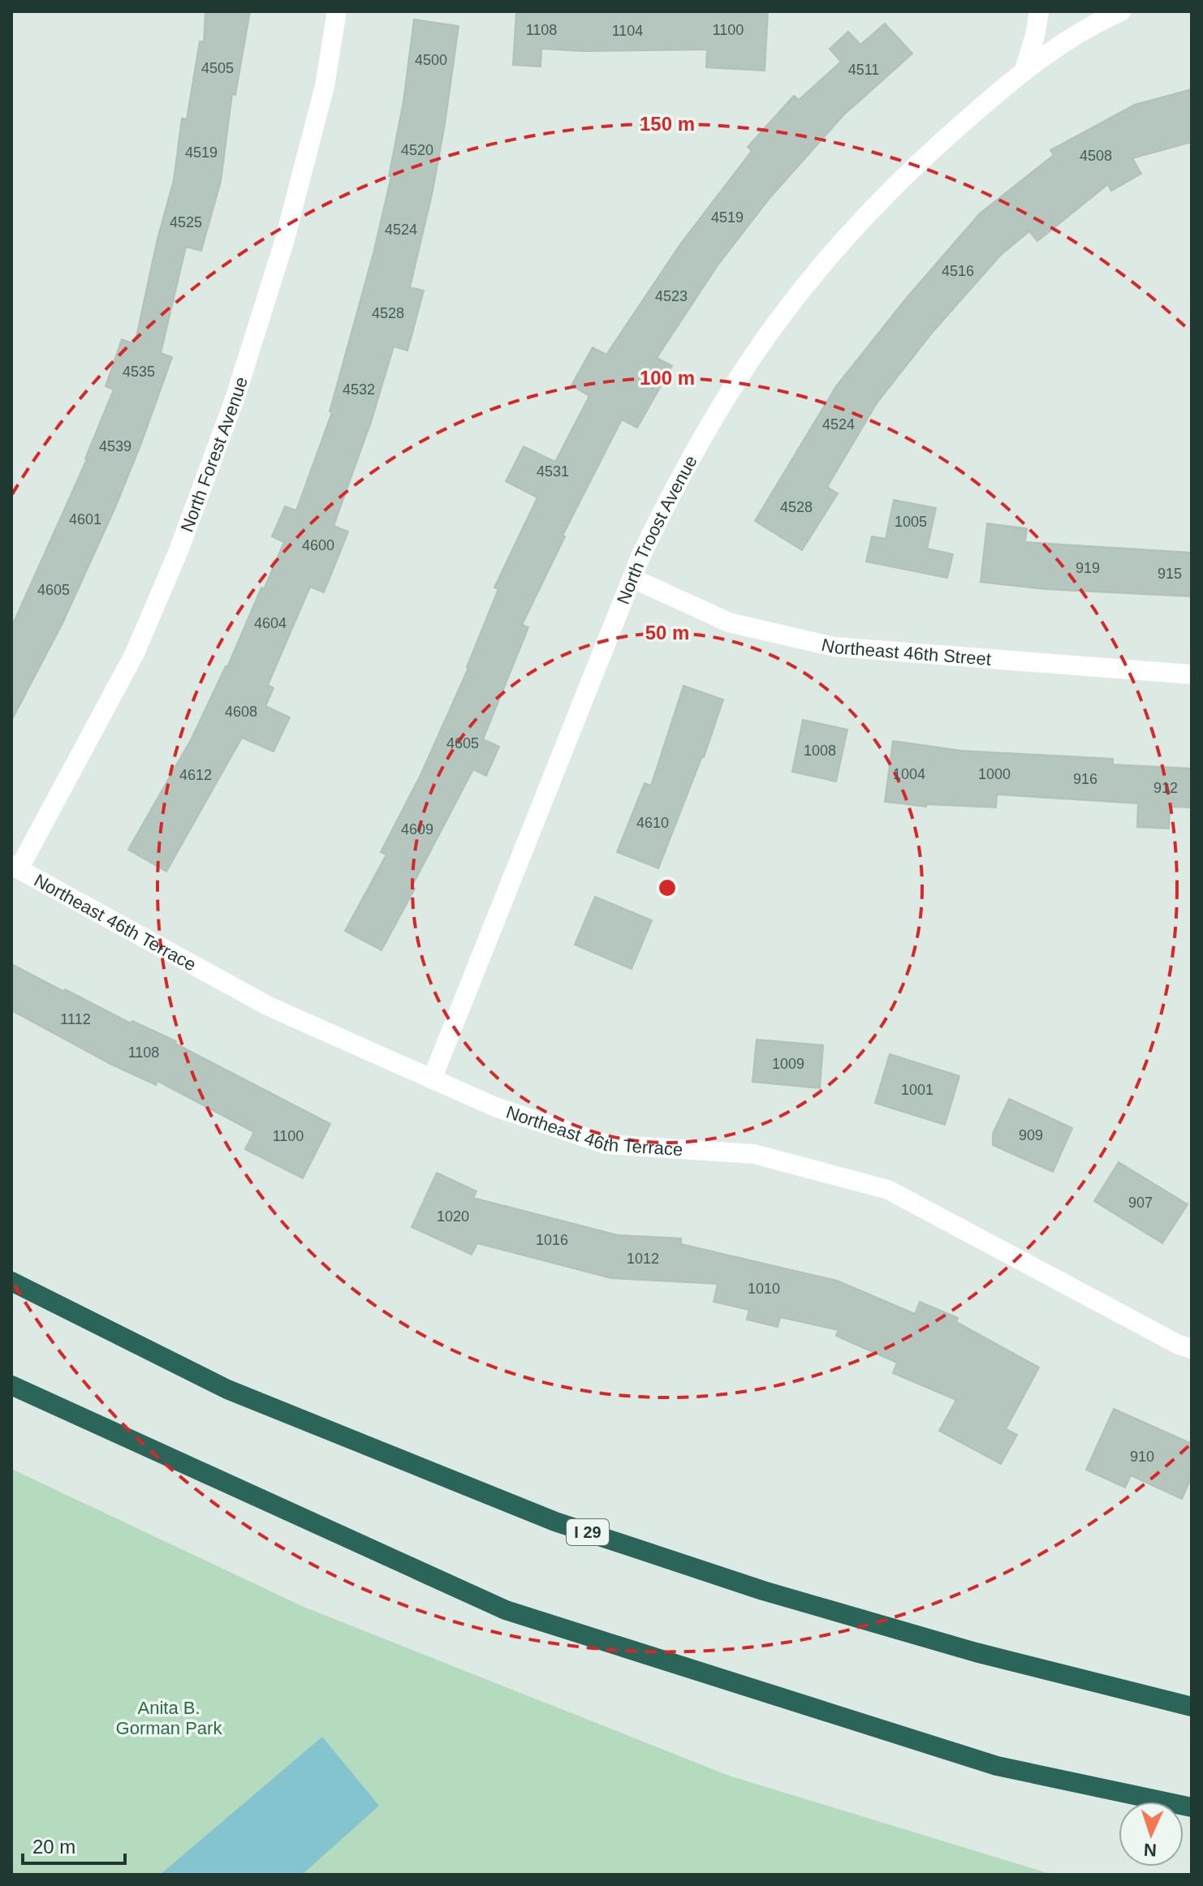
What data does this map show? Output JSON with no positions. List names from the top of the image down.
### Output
{
  "streets": {
    "highway": ["I 29"],
    "street": [
      "North Forest Avenue",
      "North Troost Avenue",
      "Northeast 46th Street",
      "Northeast 46th Terrace"
    ]
  },
  "crossings": [
    ["North Forest Avenue", "Northeast 46th Terrace"],
    ["North Troost Avenue", "Northeast 46th Street"],
    ["North Troost Avenue", "Northeast 46th Terrace"]
  ],
  "parks": ["Anita B. Gorman Park"],
  "house_numbers": [
    "1108",
    "1100",
    "1104",
    "4500",
    "4505",
    "4511",
    "4520",
    "4519",
    "4508",
    "4519",
    "4525",
    "4524",
    "4516",
    "4523",
    "4528",
    "4535",
    "4532",
    "4524",
    "4539",
    "4531",
    "4528",
    "4601",
    "1005",
    "4600",
    "919",
    "915",
    "4605",
    "4604",
    "4608",
    "4605",
    "1008",
    "1004",
    "1000",
    "4612",
    "916",
    "912",
    "4610",
    "4609",
    "1112",
    "1108",
    "1009",
    "1001",
    "909",
    "1100",
    "907",
    "1020",
    "1016",
    "1012",
    "1010",
    "910"
  ],
  "scale_bar": "20 m",
  "north": "bottom",
  "rings": ["150 m", "100 m", "50 m"]
}
